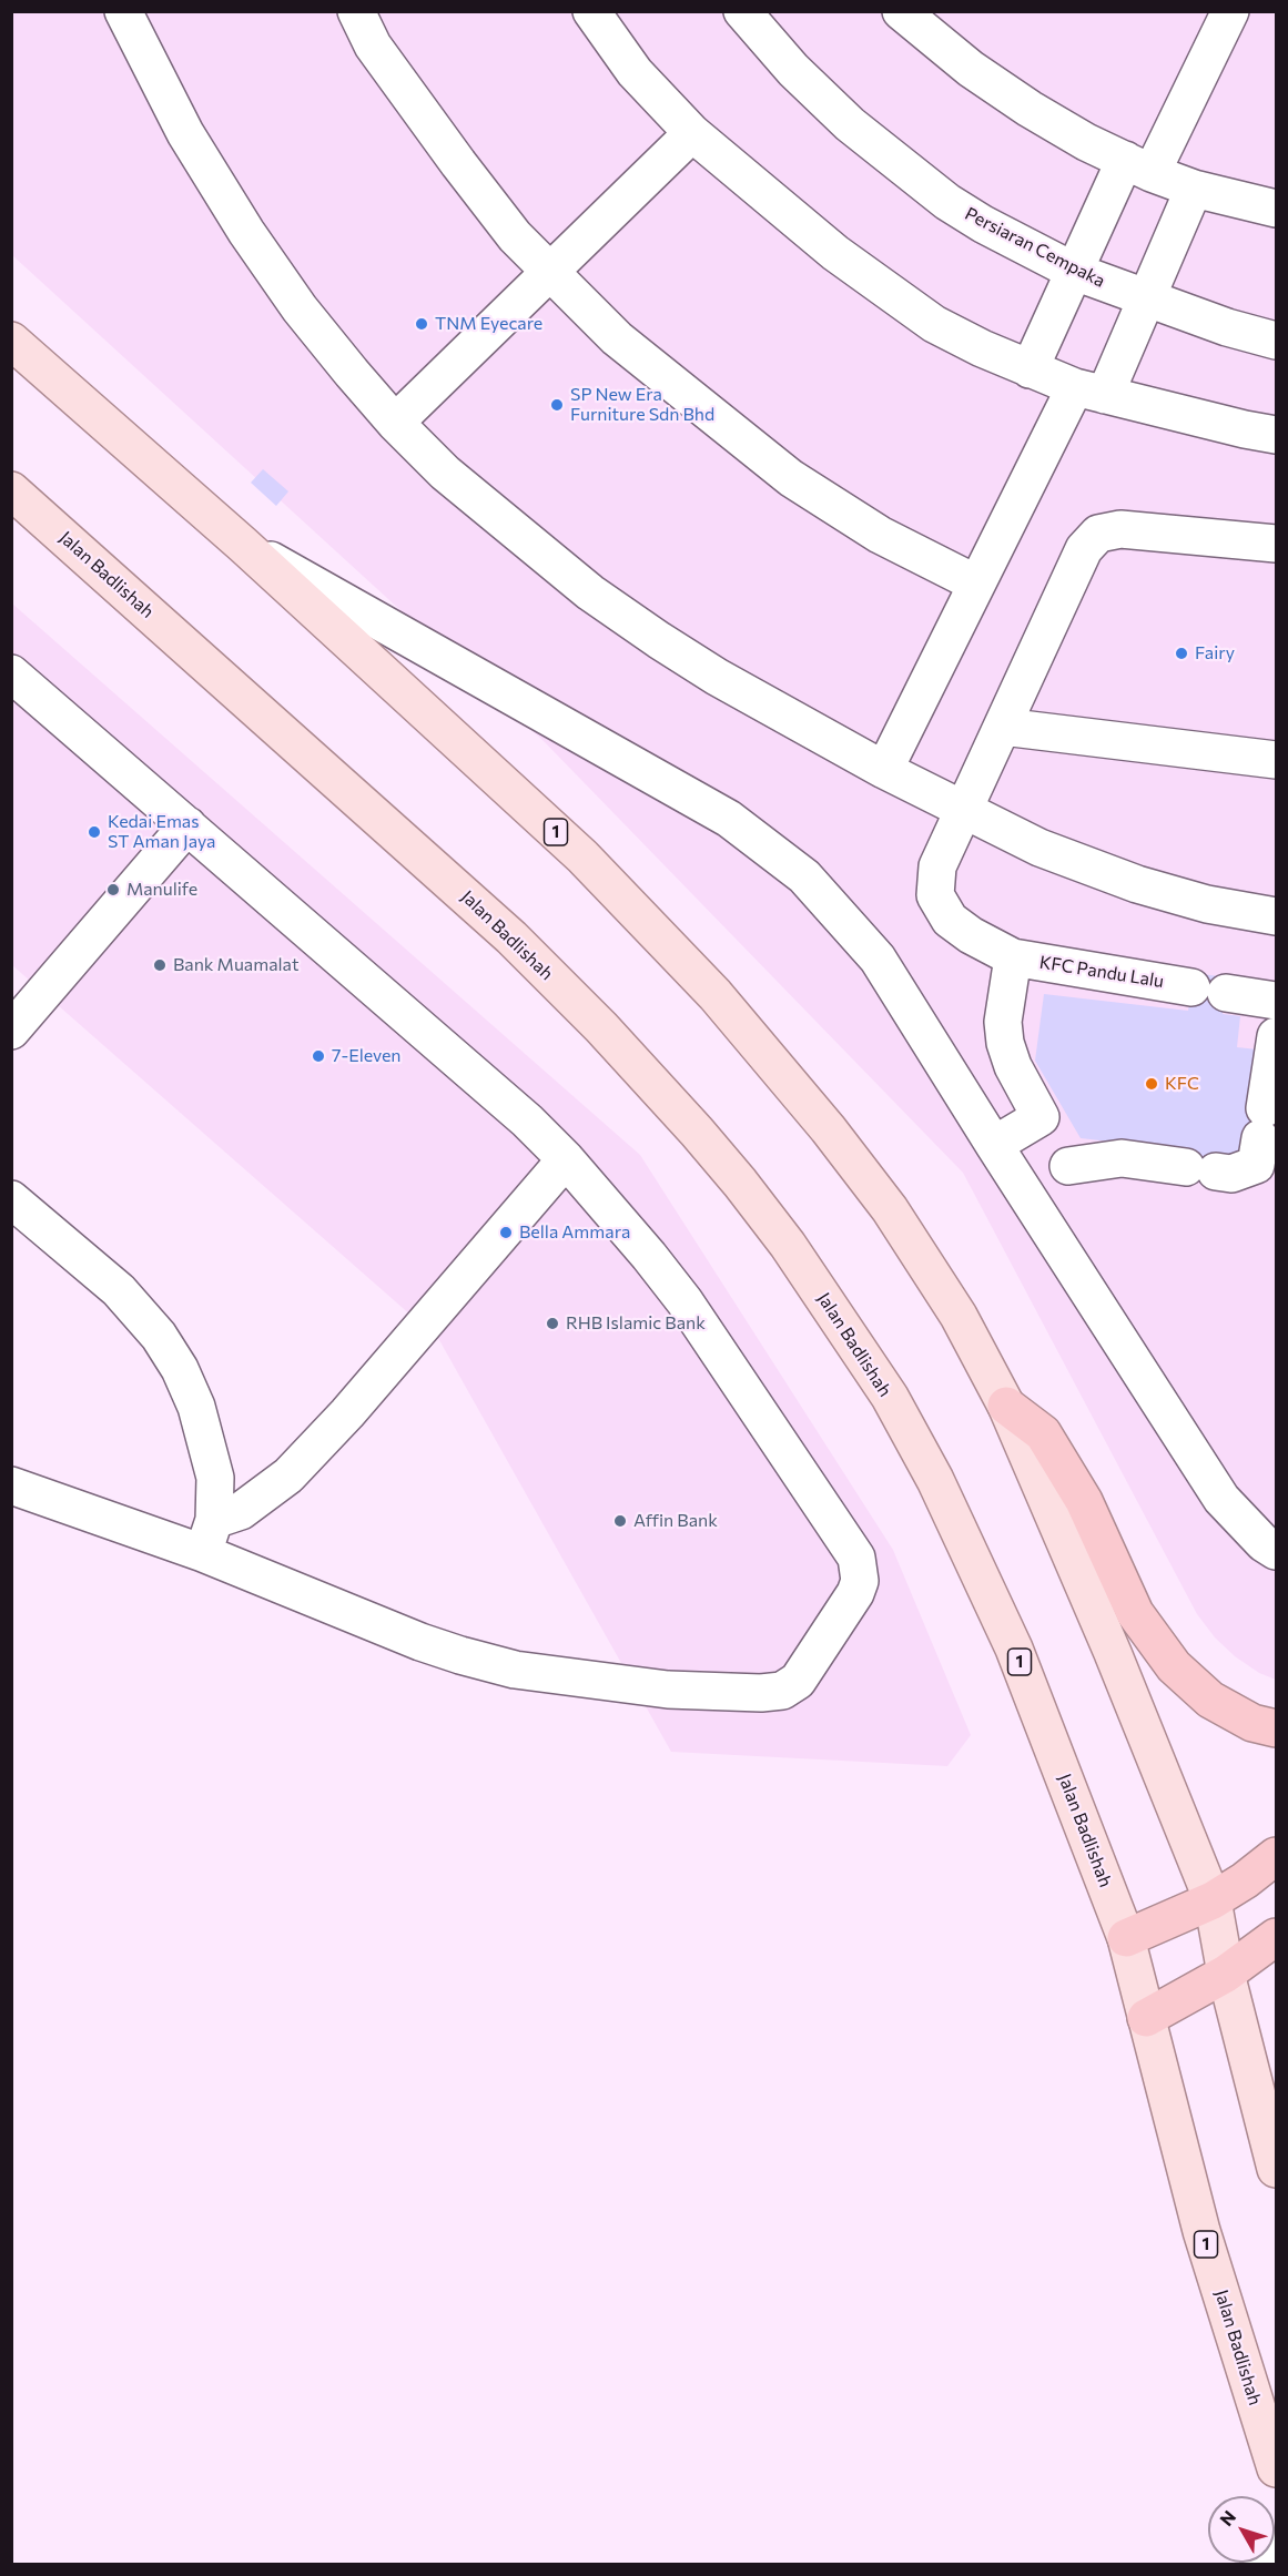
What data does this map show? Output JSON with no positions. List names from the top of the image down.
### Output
{
  "streets": {
    "main road": ["Jalan Badlishah", "1"],
    "street": ["Persiaran Cempaka", "KFC Pandu Lalu"]
  },
  "places": [
    "TNM Eyecare",
    "SP New Era Furniture Sdn Bhd",
    "Fairy",
    "Kedai Emas ST Aman Jaya",
    "Manulife",
    "Bank Muamalat",
    "7-Eleven",
    "KFC",
    "Bella Ammara",
    "RHB Islamic Bank",
    "Affin Bank"
  ],
  "north": "top left"
}
